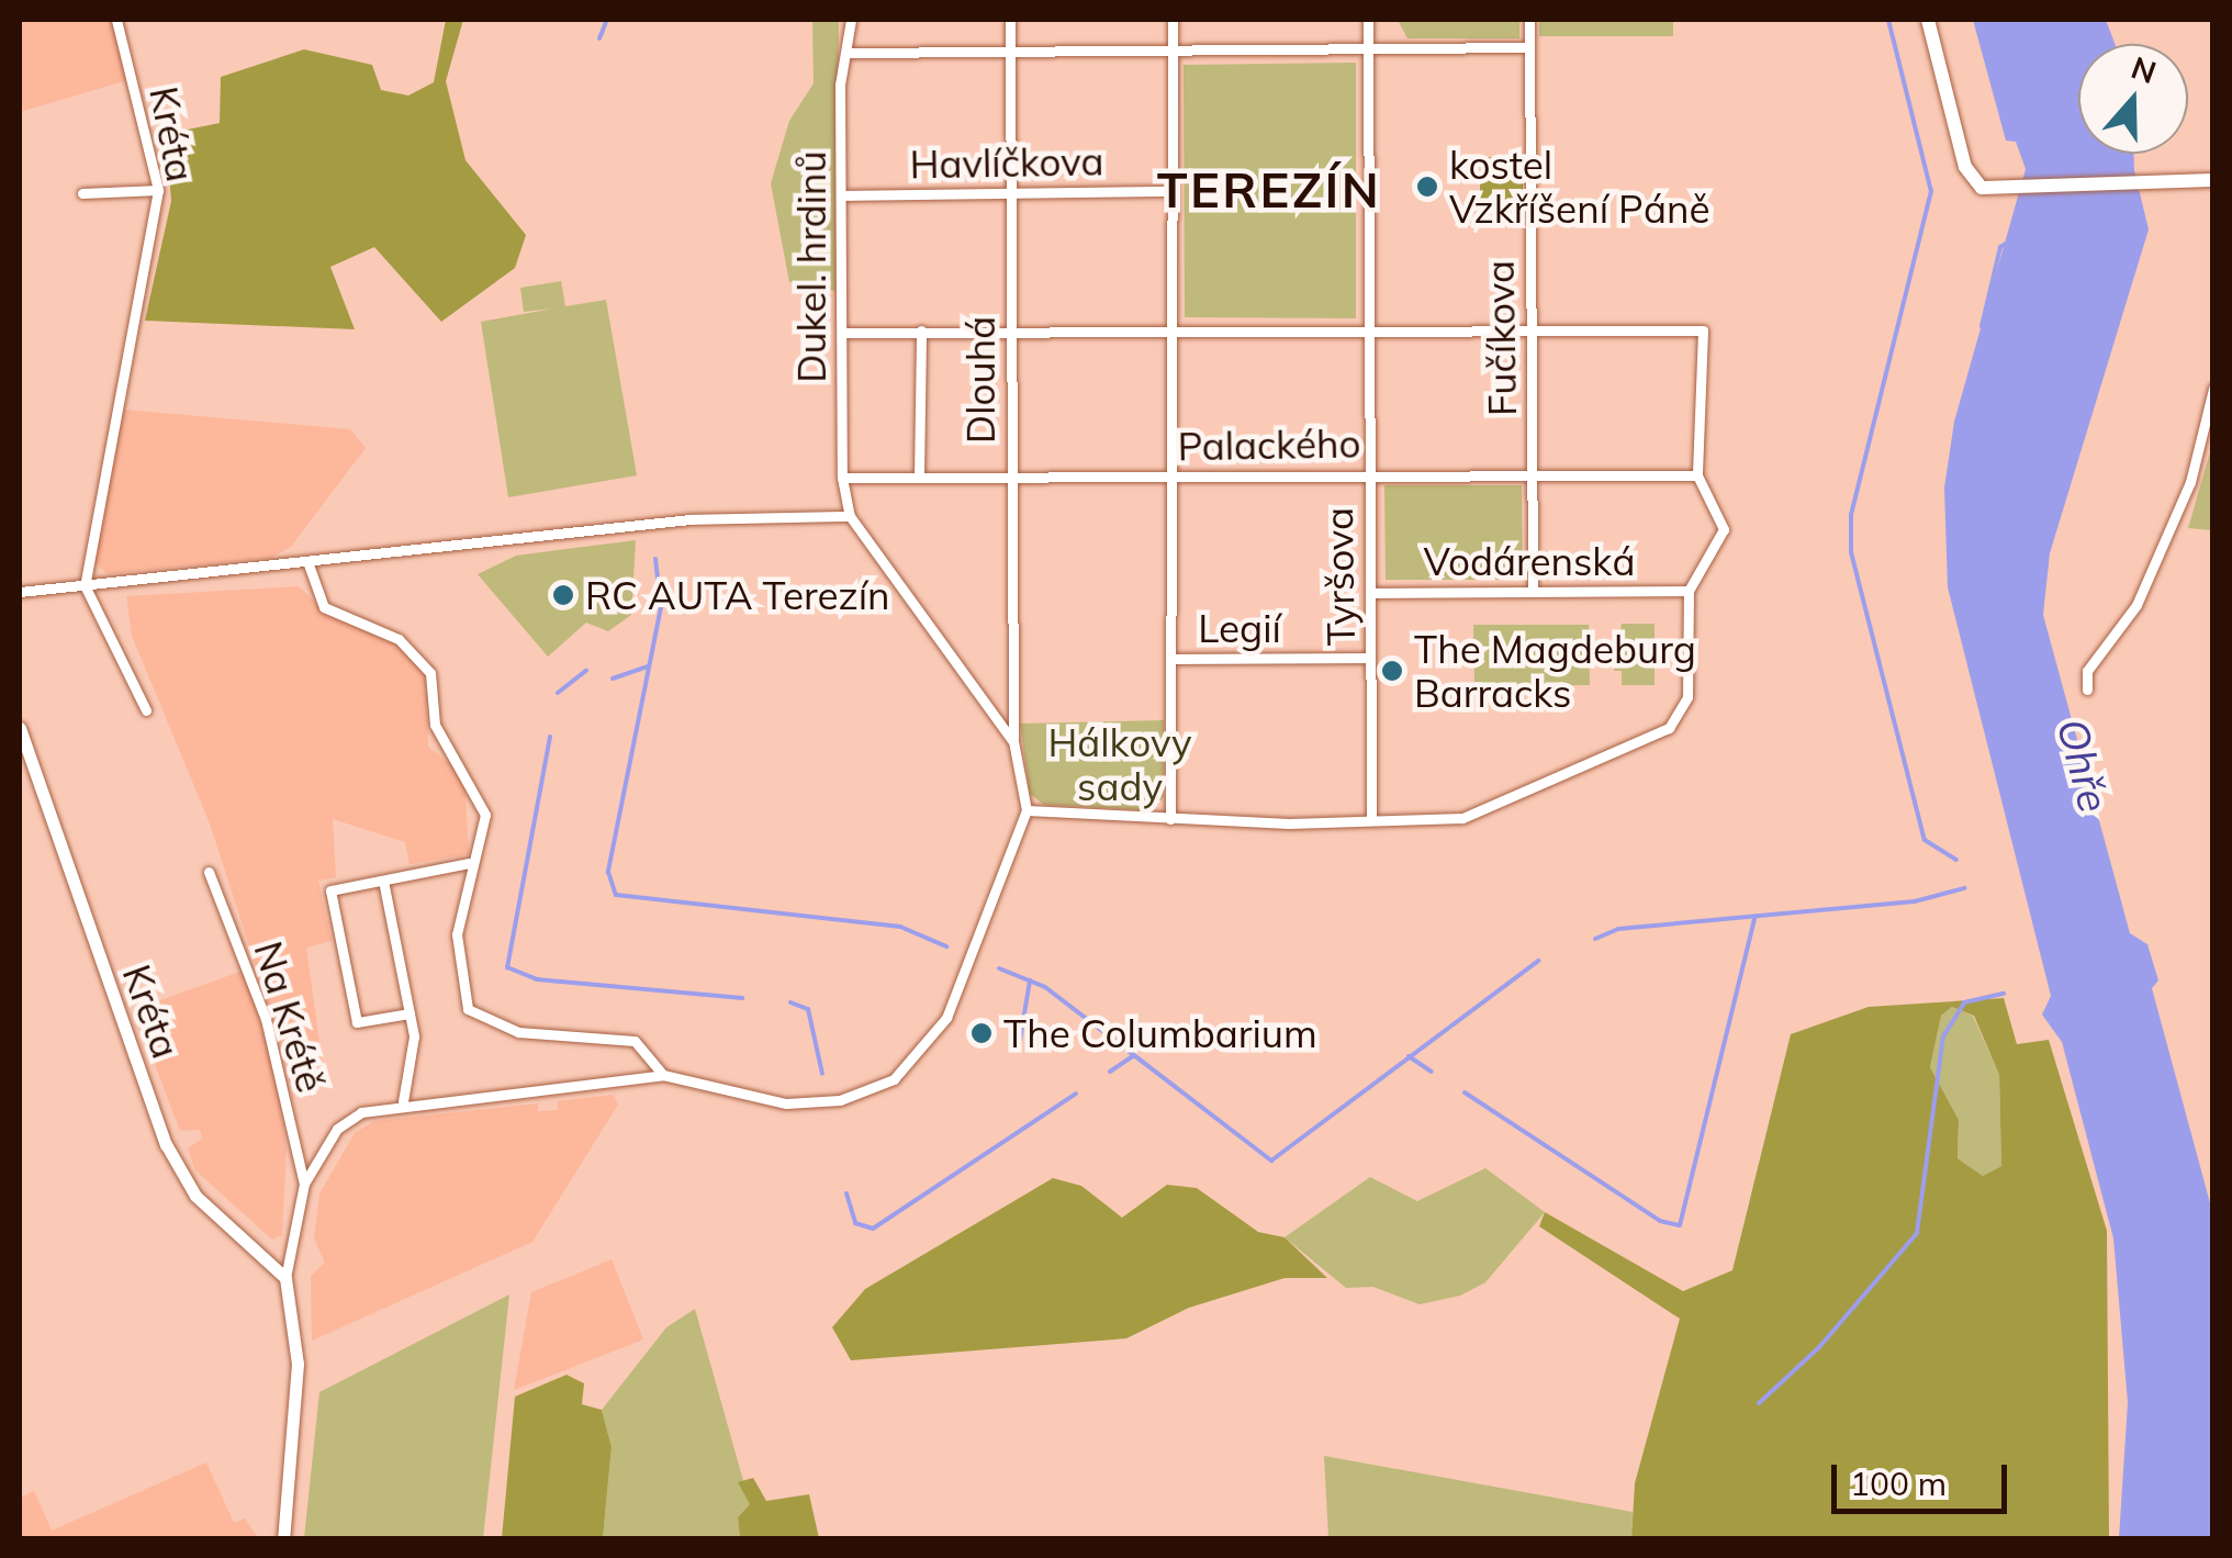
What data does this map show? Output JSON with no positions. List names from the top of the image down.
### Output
{
  "streets": {
    "street": [
      "Kréta",
      "Havlíčkova",
      "Dukel. hrdinů",
      "Fučíkova",
      "Dlouhá",
      "Palackého",
      "Vodárenská",
      "Tyršova",
      "Legií",
      "Na Krétě"
    ]
  },
  "crossings": [
    ["Havlíčkova", "Dukel. hrdinů"],
    ["Havlíčkova", "Dlouhá"],
    ["Dukel. hrdinů", "Palackého"],
    ["Fučíkova", "Palackého"],
    ["Fučíkova", "Vodárenská"],
    ["Dlouhá", "Palackého"],
    ["Palackého", "Tyršova"],
    ["Vodárenská", "Tyršova"],
    ["Tyršova", "Legií"]
  ],
  "districts": ["TEREZÍN"],
  "water": ["Ohře"],
  "parks": ["Hálkovy sady"],
  "places": [
    "kostel Vzkříšení Páně",
    "RC AUTA Terezín",
    "The Magdeburg Barracks",
    "The Columbarium"
  ],
  "scale_bar": "100 m",
  "north": "top"
}
